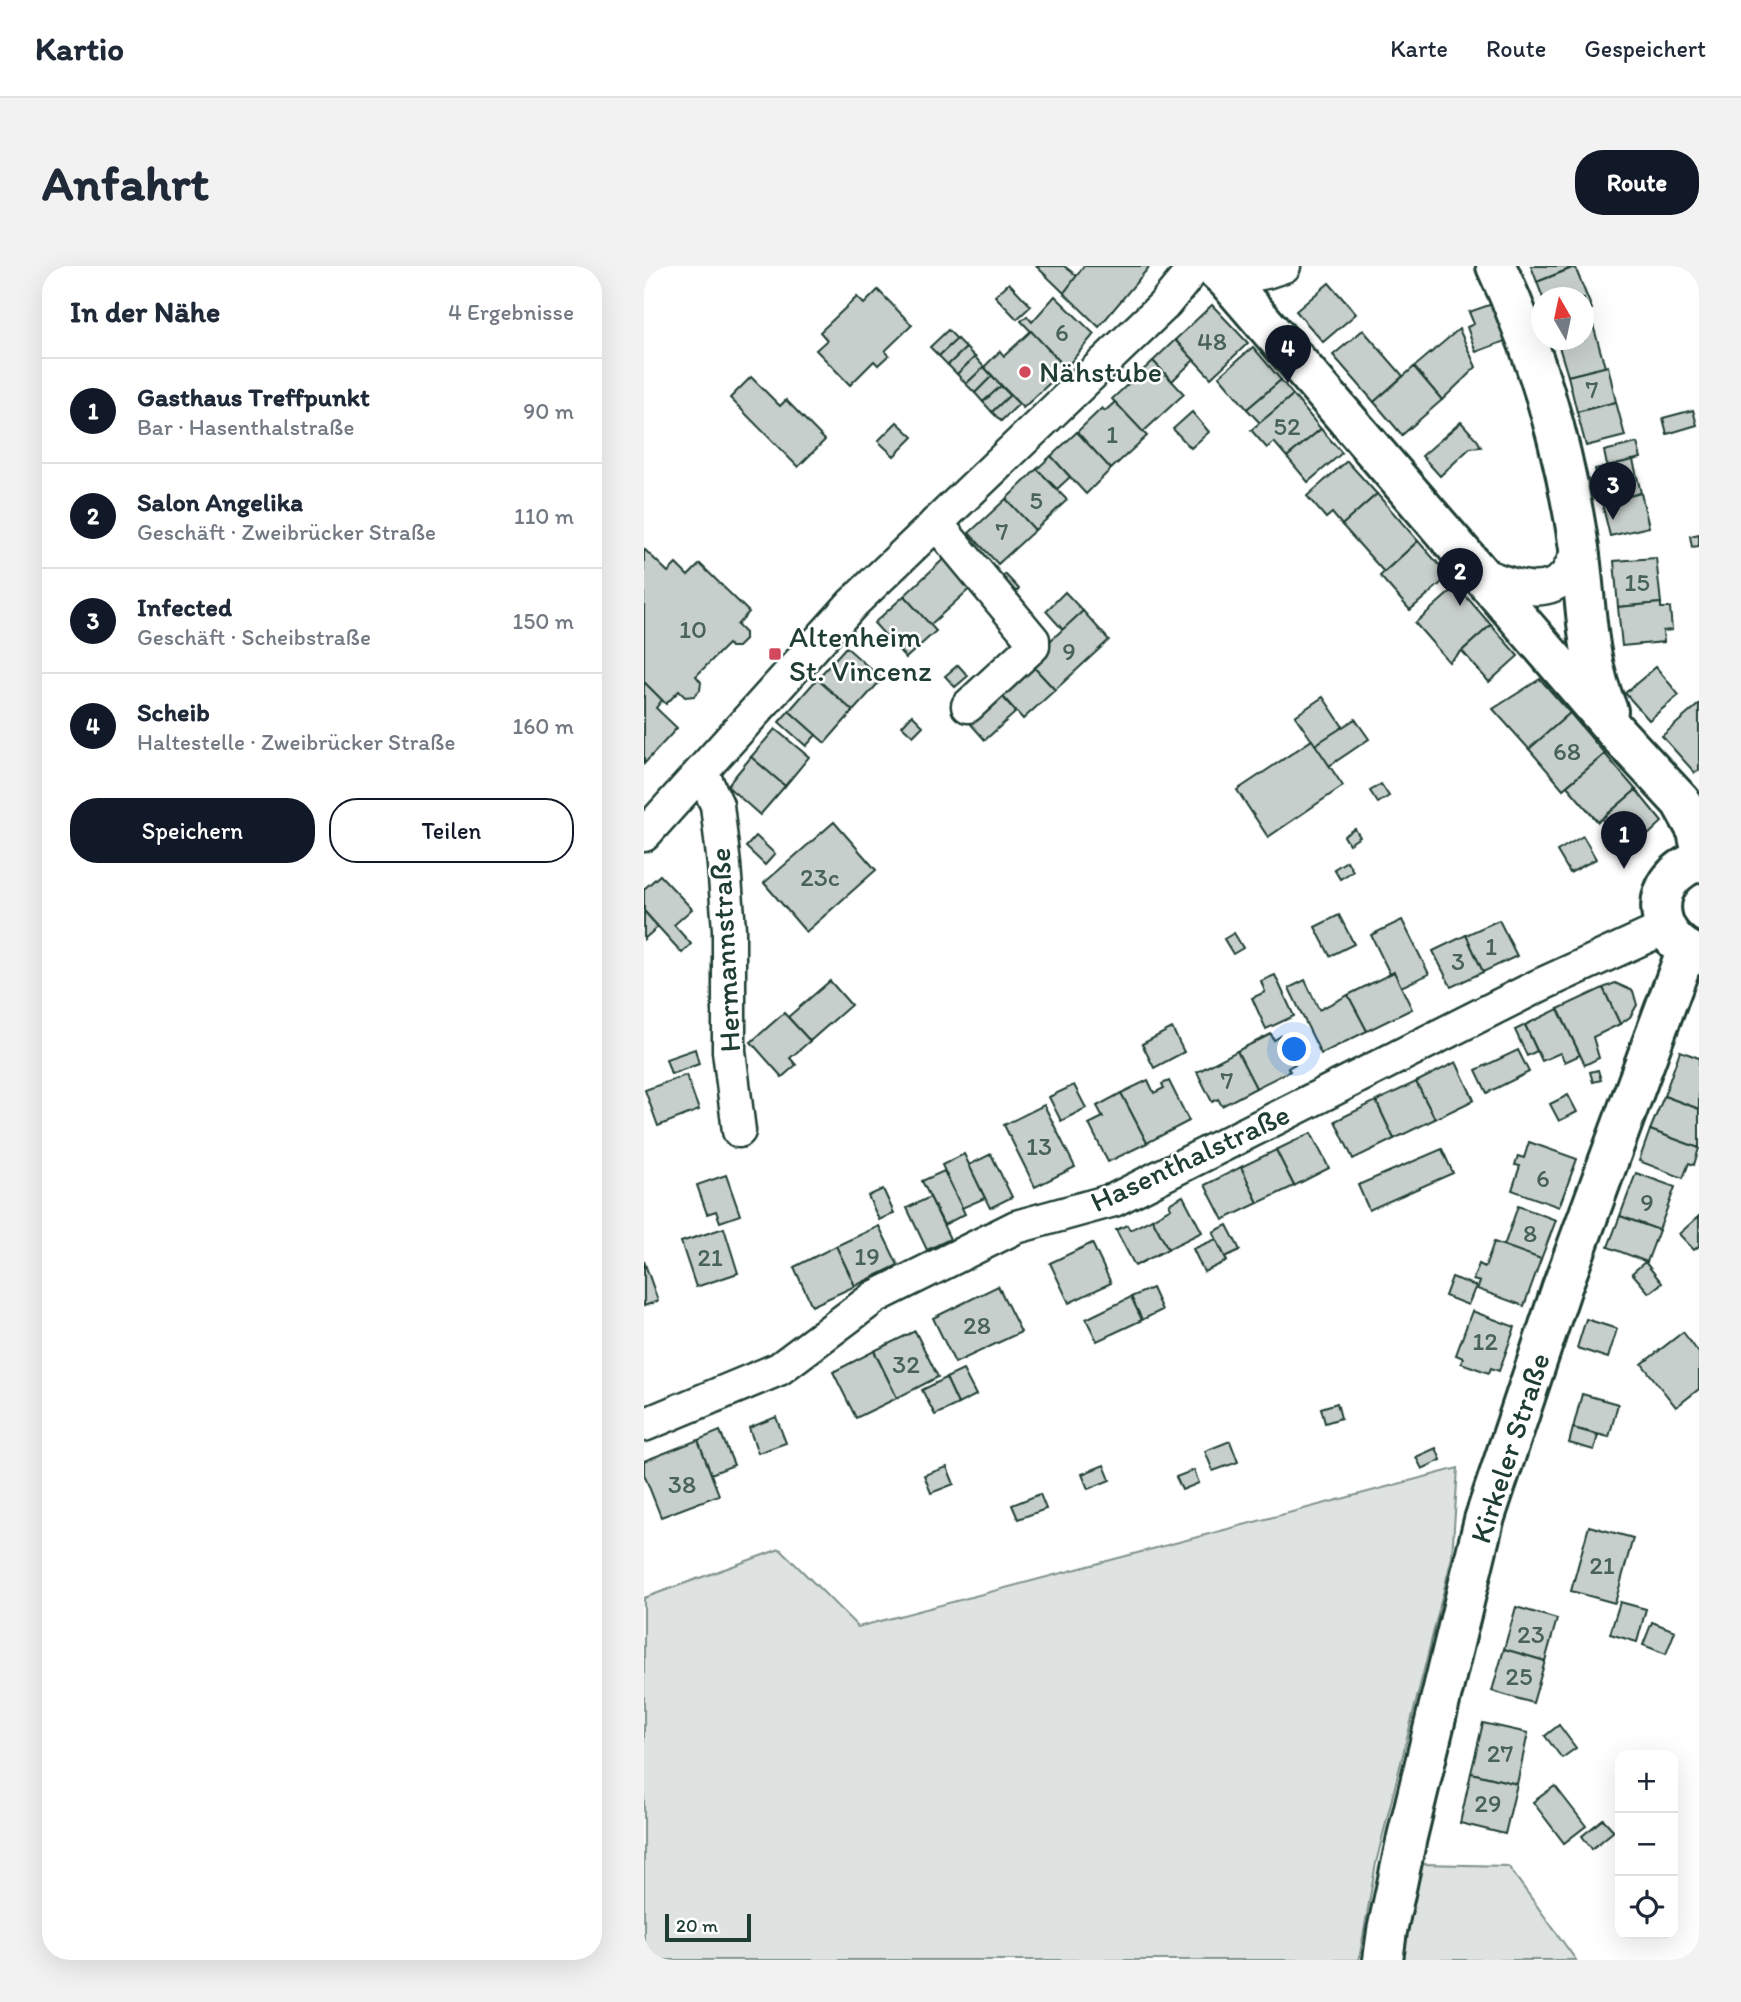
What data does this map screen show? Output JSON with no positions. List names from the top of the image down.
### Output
{
  "streets": {
    "main road": ["Kirkeler Straße"],
    "street": ["Hermannstraße", "Hasenthalstraße"]
  },
  "crossings": [
    ["Hasenthalstraße", "Kirkeler Straße"]
  ],
  "places": {
    "other": ["Nähstube"],
    "transit": ["Altenheim St. Vincenz"]
  },
  "house_numbers": [
    "6",
    "48",
    "7",
    "52",
    "1",
    "5",
    "7",
    "15",
    "10",
    "9",
    "68",
    "23c",
    "1",
    "3",
    "7",
    "13",
    "6",
    "9",
    "8",
    "19",
    "21",
    "28",
    "12",
    "32",
    "38",
    "21",
    "23",
    "25",
    "27",
    "29"
  ],
  "scale_bar": "20 m",
  "north": "top",
  "page": {
    "header": "Kartio",
    "nav": ["Karte", "Route", "Gespeichert"],
    "buttons": [
      "Route",
      ["Speichern", "Teilen"]
    ],
    "title": "Anfahrt",
    "heading": ["In der Nähe", "4 Ergebnisse"],
    "pins": [
      "4",
      "3",
      "2",
      "1"
    ],
    "list": [
      {
        "mark": "1",
        "name": "Gasthaus Treffpunkt",
        "note": "Bar · Hasenthalstraße",
        "value": "90 m"
      },
      {
        "mark": "2",
        "name": "Salon Angelika",
        "note": "Geschäft · Zweibrücker Straße",
        "value": "110 m"
      },
      {
        "mark": "3",
        "name": "Infected",
        "note": "Geschäft · Scheibstraße",
        "value": "150 m"
      },
      {
        "mark": "4",
        "name": "Scheib",
        "note": "Haltestelle · Zweibrücker Straße",
        "value": "160 m"
      }
    ],
    "map_buttons": ["+", "−"],
    "scale": "20 m"
  }
}
